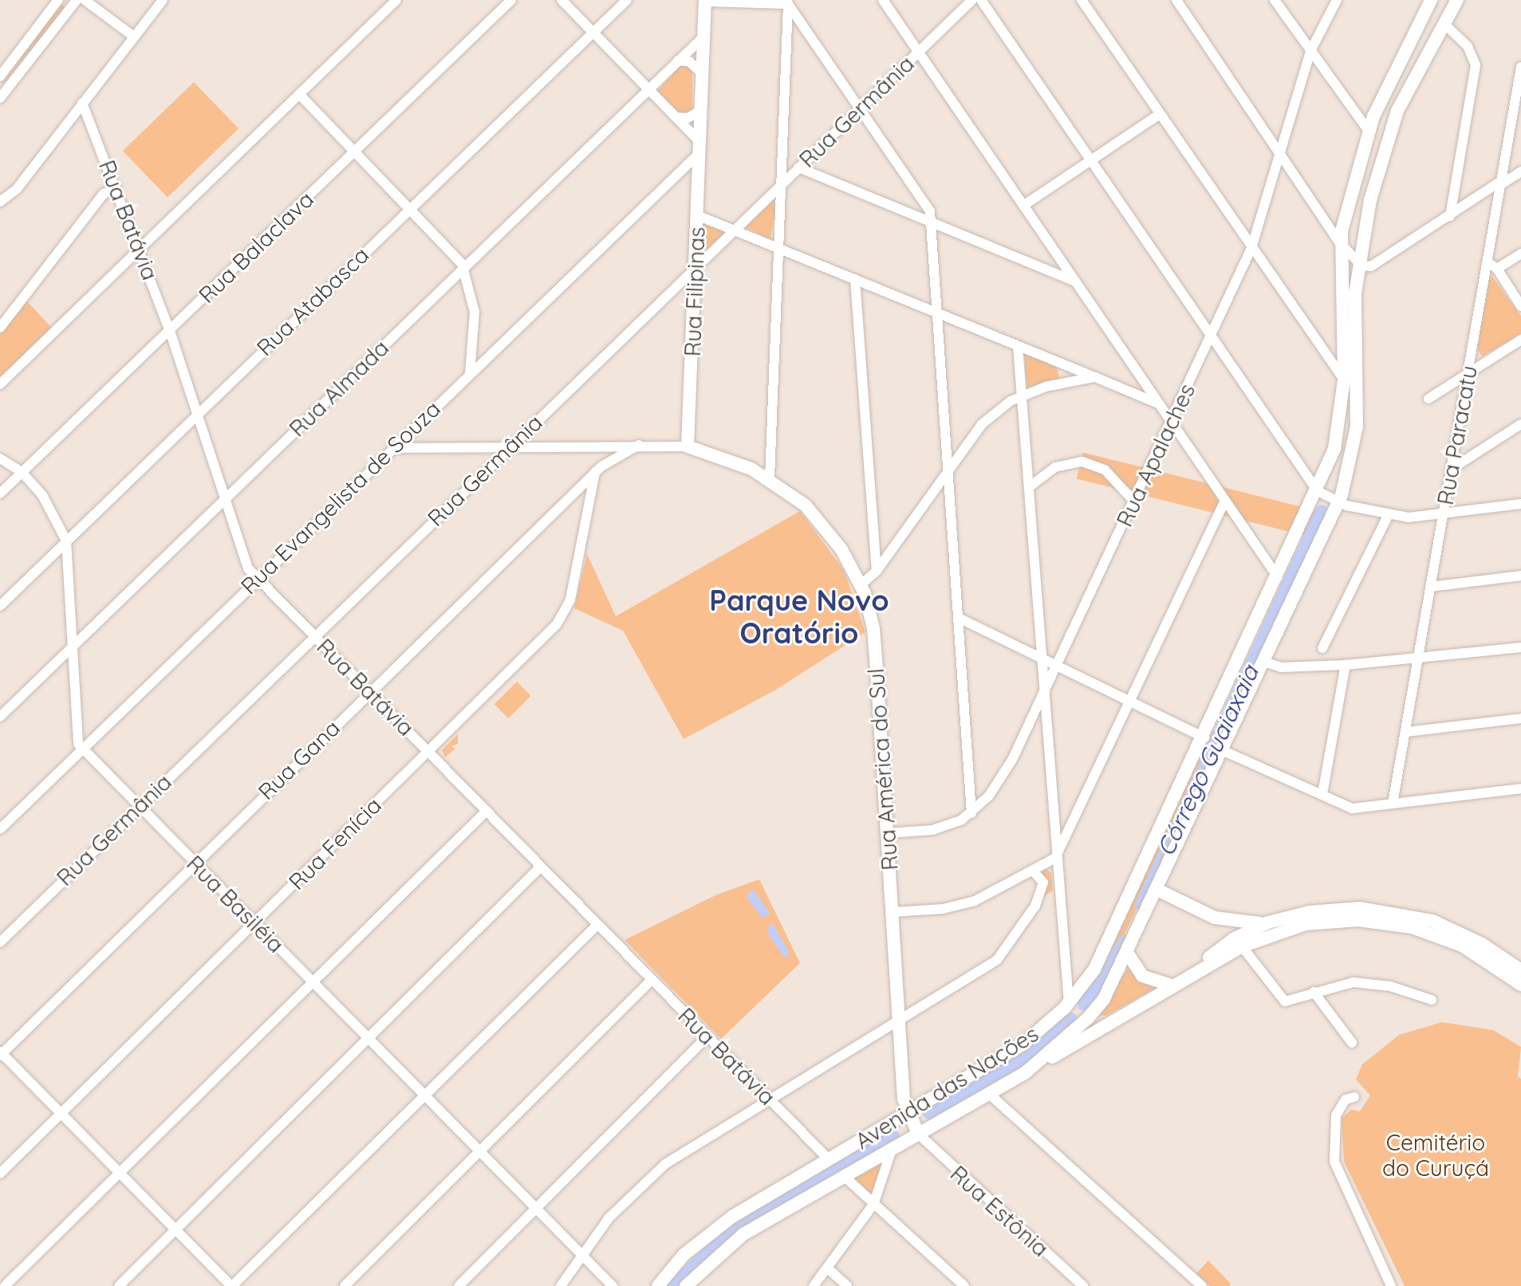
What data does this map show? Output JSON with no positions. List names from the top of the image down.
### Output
{
  "streets": {
    "main road": ["Rua Filipinas", "Rua América do Sul", "Avenida das Nações"],
    "street": [
      "Rua Germânia",
      "Rua Batávia",
      "Rua Balaclava",
      "Rua Atabasca",
      "Rua Almada",
      "Rua Paracatu",
      "Rua Apalaches",
      "Rua Evangelista de Souza",
      "Rua Gana",
      "Rua Fenícia",
      "Rua Basiléia",
      "Rua Estônia"
    ]
  },
  "crossings": [
    ["Rua Germânia", "Rua Batávia"],
    ["Rua Germânia", "Rua Filipinas"],
    ["Rua Germânia", "Rua América do Sul"],
    ["Rua Germânia", "Rua Basiléia"],
    ["Rua Batávia", "Rua Balaclava"],
    ["Rua Batávia", "Rua Atabasca"],
    ["Rua Batávia", "Rua Almada"],
    ["Rua Batávia", "Rua Evangelista de Souza"],
    ["Rua Batávia", "Rua Gana"],
    ["Rua Batávia", "Rua Fenícia"],
    ["Rua Batávia", "Avenida das Nações"],
    ["Rua Filipinas", "Rua Evangelista de Souza"],
    ["Rua Filipinas", "Rua América do Sul"],
    ["Rua Apalaches", "Rua América do Sul"],
    ["Rua Evangelista de Souza", "Rua América do Sul"],
    ["Rua Evangelista de Souza", "Rua Basiléia"],
    ["Rua Gana", "Rua América do Sul"],
    ["Rua Gana", "Rua Fenícia"],
    ["Rua Gana", "Rua Basiléia"],
    ["Rua América do Sul", "Avenida das Nações"],
    ["Rua América do Sul", "Rua Estônia"],
    ["Rua Fenícia", "Rua Basiléia"],
    ["Avenida das Nações", "Rua Estônia"]
  ],
  "districts": ["Parque Novo Oratório"],
  "water": ["Córrego Guaiaxaia"],
  "parks": ["Cemitério do Curuçá"]
}
